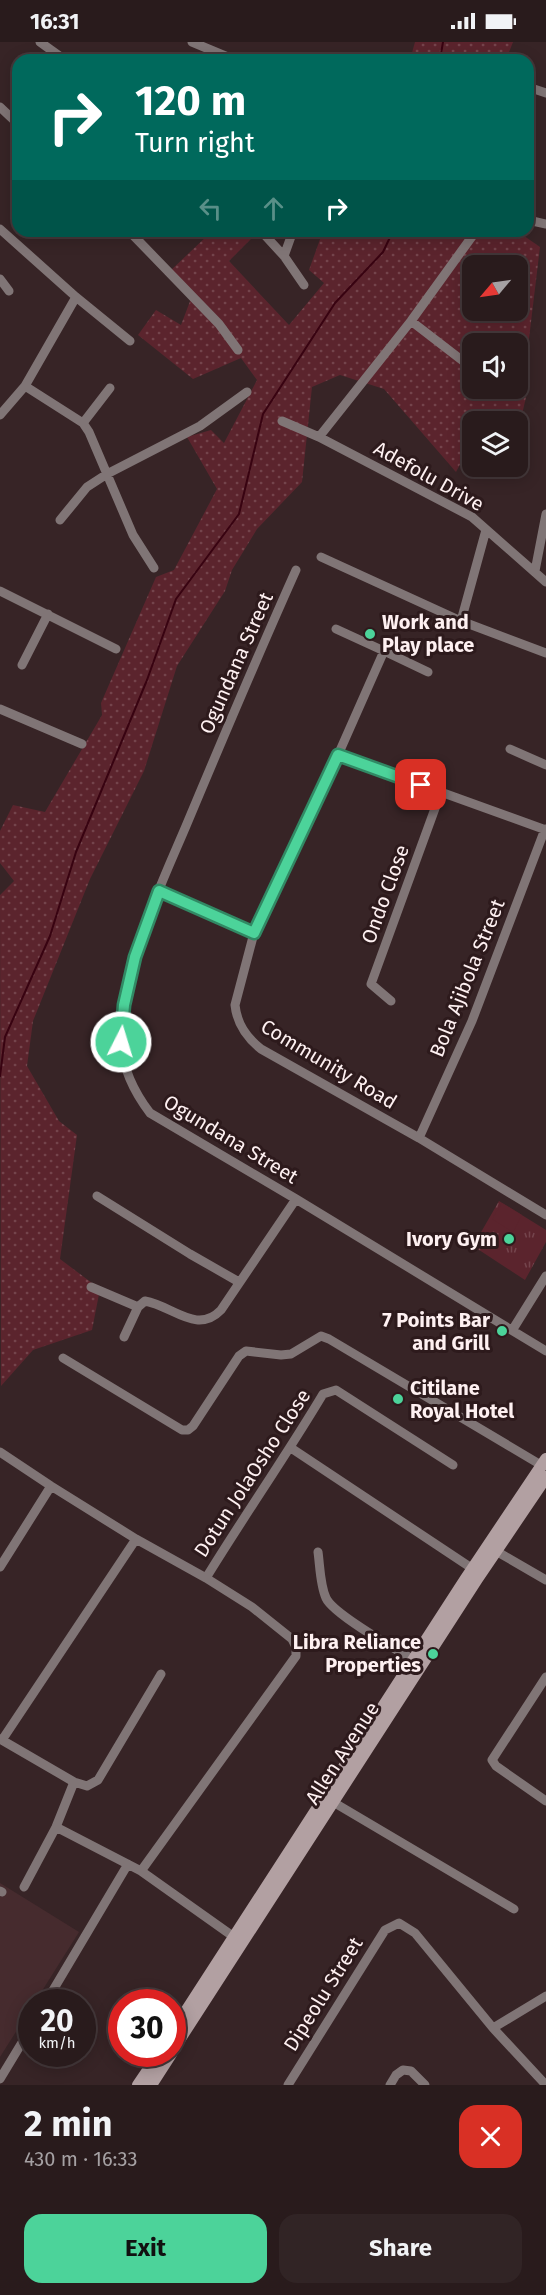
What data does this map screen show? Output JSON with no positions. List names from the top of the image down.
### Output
{
  "streets": {
    "main road": ["Allen Avenue"],
    "street": [
      "Adefolu Drive",
      "Ogundana Street",
      "Ondo Close",
      "Bola Ajibola Street",
      "Community Road",
      "Dotun JolaOsho Close",
      "Dipeolu Street"
    ]
  },
  "crossings": [
    ["Bola Ajibola Street", "Community Road"]
  ],
  "places": [
    "Work and Play place",
    "Ivory Gym",
    "7 Points Bar and Grill",
    "Citilane Royal Hotel",
    "Libra Reliance Properties"
  ],
  "north": "bottom left",
  "page": {
    "status": "16:31",
    "turn": ["120 m", "Turn right"],
    "speed": "20 km/h",
    "limit": "30",
    "heading": ["2 min", "430 m · 16:33"],
    "buttons": ["Exit", "Share"]
  }
}
